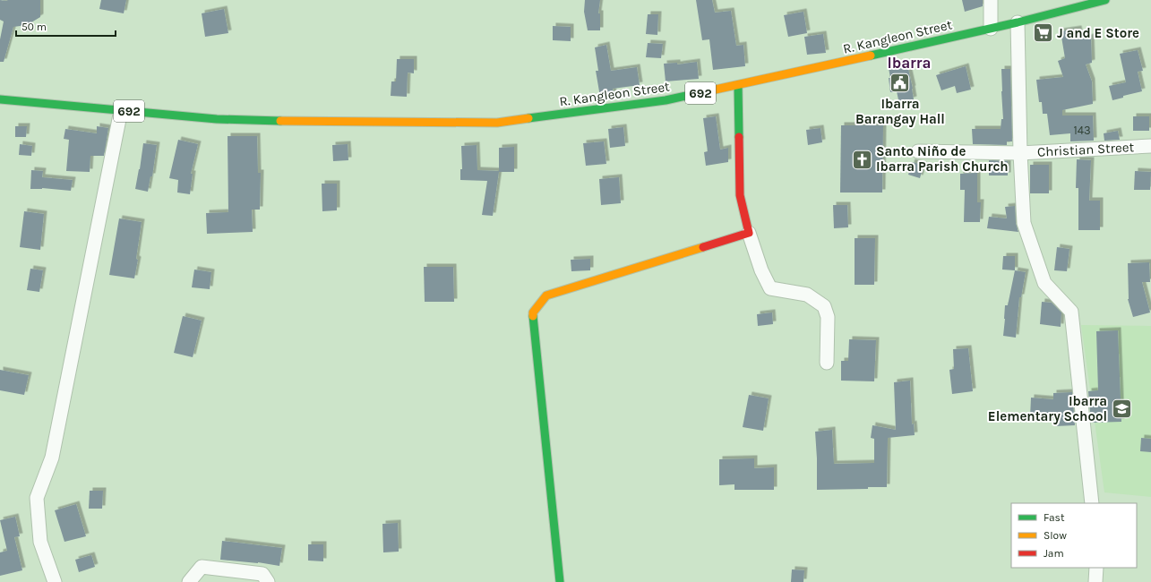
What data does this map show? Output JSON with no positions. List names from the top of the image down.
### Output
{
  "streets": {
    "main road": ["R. Kangleon Street", "692"],
    "street": ["Christian Street"]
  },
  "crossings": [
    ["R. Kangleon Street", "692"]
  ],
  "districts": ["Ibarra"],
  "places": {
    "supermarket": ["J and E Store"],
    "public building": ["Ibarra Barangay Hall"],
    "church": ["Santo Niño de Ibarra Parish Church"],
    "school or university": ["Ibarra Elementary School"]
  },
  "house_numbers": ["143"],
  "legend": ["Fast", "Slow", "Jam"],
  "scale_bar": "50 m"
}
